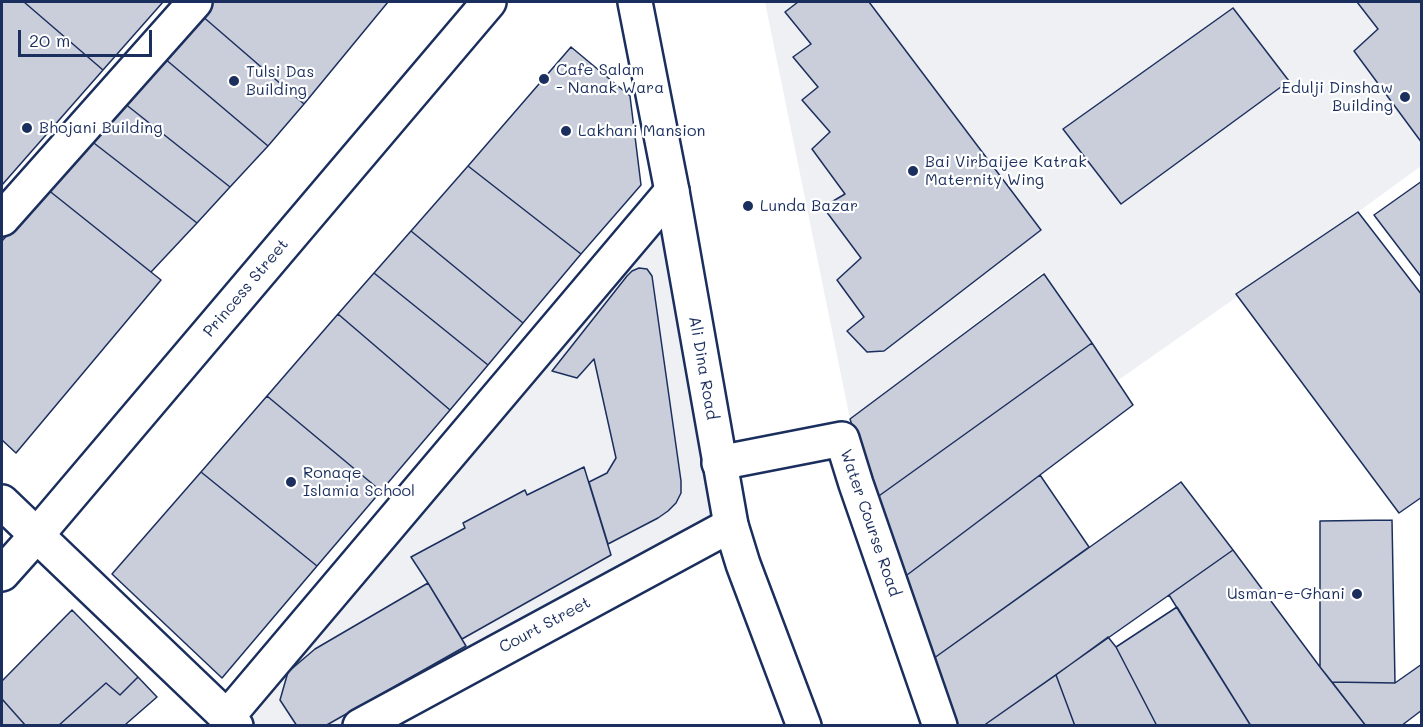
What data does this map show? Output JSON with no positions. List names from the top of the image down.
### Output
{
  "streets": {
    "street": [
      "Princess Street",
      "Ali Dina Road",
      "Water Course Road",
      "Court Street"
    ]
  },
  "crossings": [
    ["Ali Dina Road", "Water Course Road"],
    ["Ali Dina Road", "Court Street"]
  ],
  "places": [
    "Cafe Salam - Nanak Wara",
    "Tulsi Das Building",
    "Edulji Dinshaw Building",
    "Bhojani Building",
    "Lakhani Mansion",
    "Bai Virbaijee Katrak Maternity Wing",
    "Lunda Bazar",
    "Ronaqe Islamia School",
    "Usman-e-Ghani"
  ],
  "scale_bar": "20 m"
}
